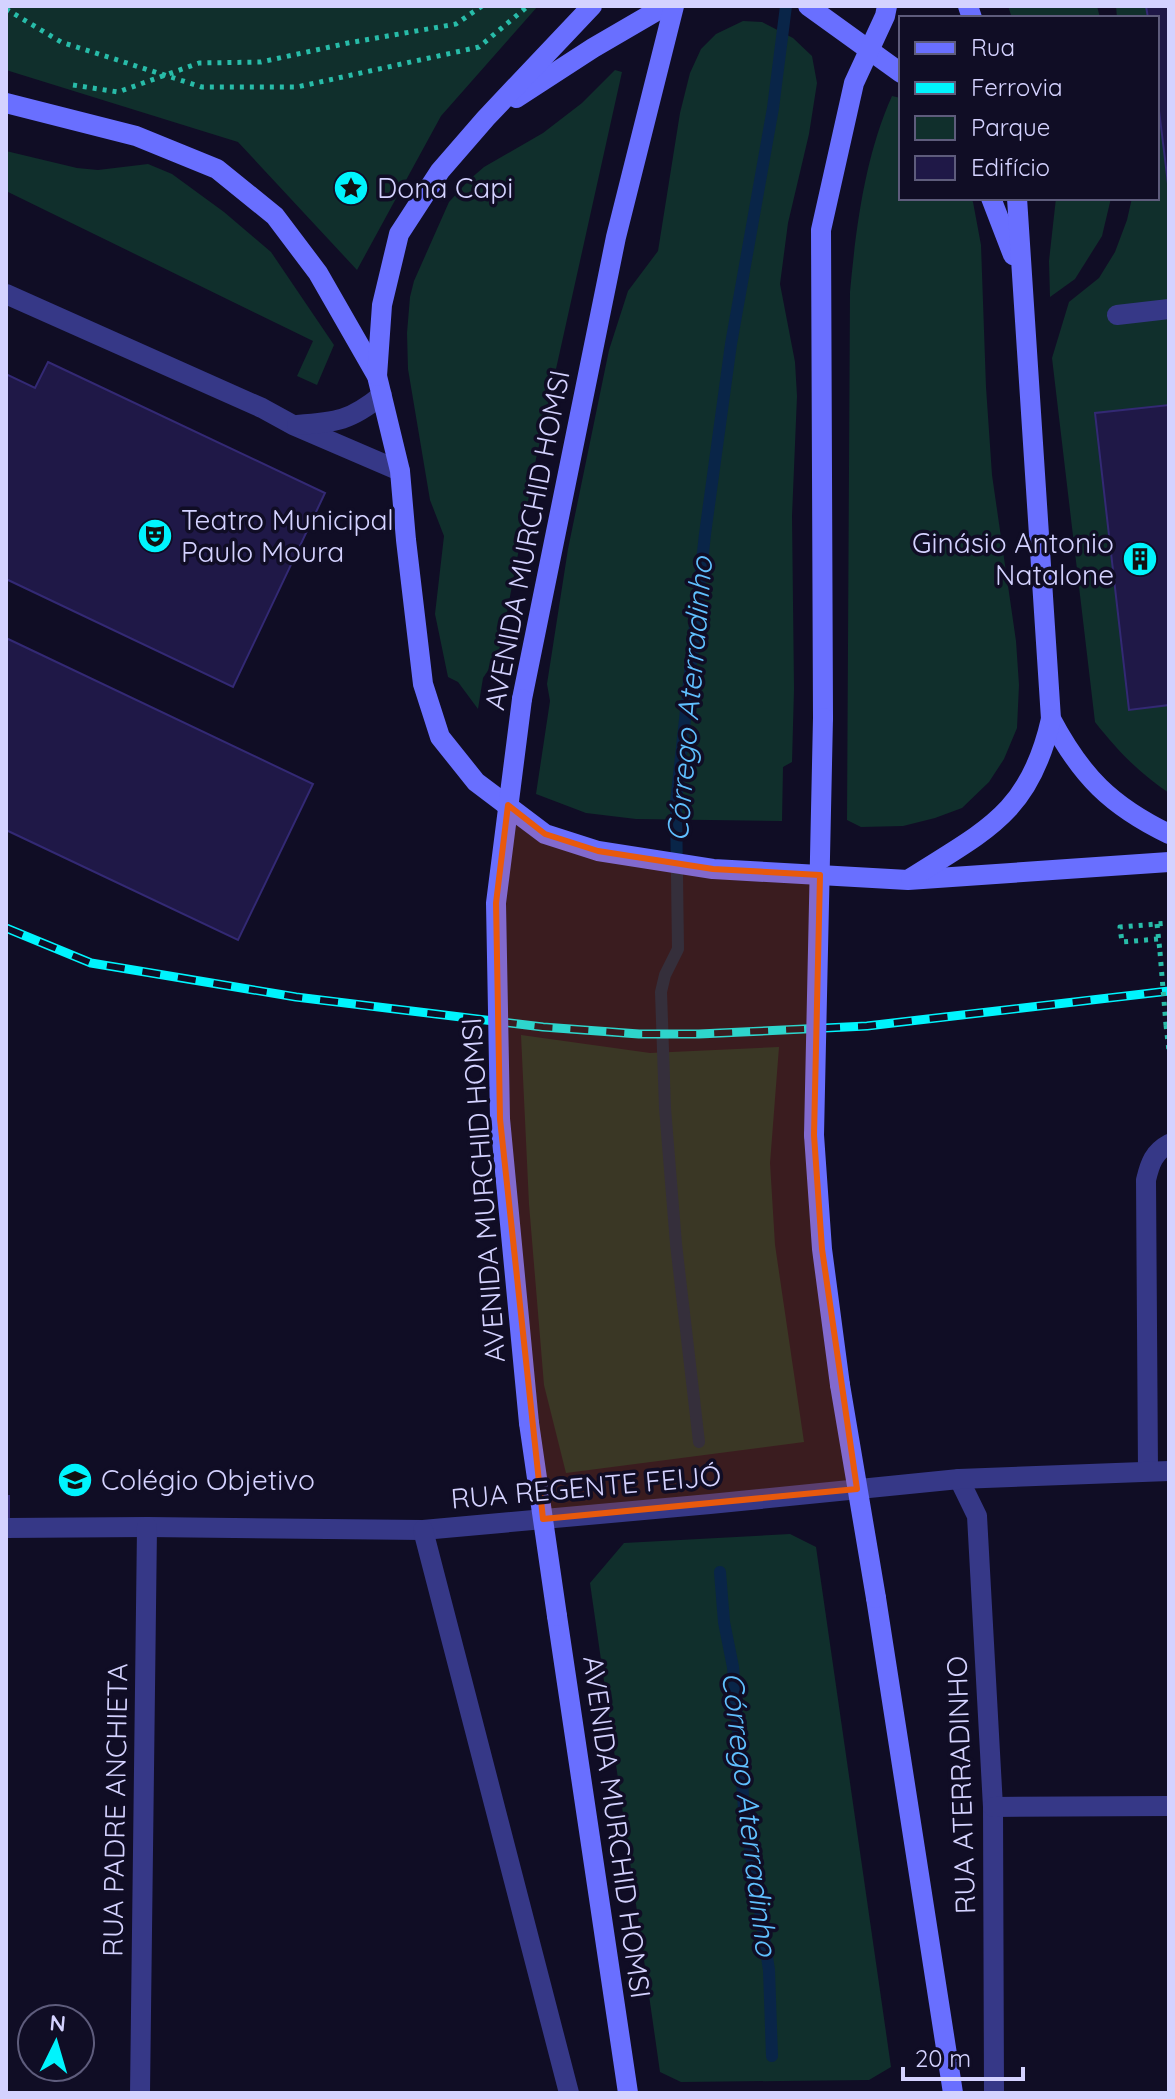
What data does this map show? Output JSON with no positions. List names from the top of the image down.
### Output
{
  "streets": {
    "main road": ["AVENIDA MURCHID HOMSI"],
    "street": ["RUA REGENTE FEIJÓ", "RUA ATERRADINHO", "RUA PADRE ANCHIETA"]
  },
  "crossings": [
    ["RUA REGENTE FEIJÓ", "RUA ATERRADINHO"],
    ["RUA REGENTE FEIJÓ", "RUA PADRE ANCHIETA"]
  ],
  "water": ["Córrego Aterradinho"],
  "places": {
    "place": ["Dona Capi"],
    "theatre": ["Teatro Municipal Paulo Moura"],
    "building": ["Ginásio Antonio Natalone"],
    "school or university": ["Colégio Objetivo"]
  },
  "legend": [
    "Rua",
    "Ferrovia",
    "Parque",
    "Edifício"
  ],
  "scale_bar": "20 m",
  "north": "top"
}
